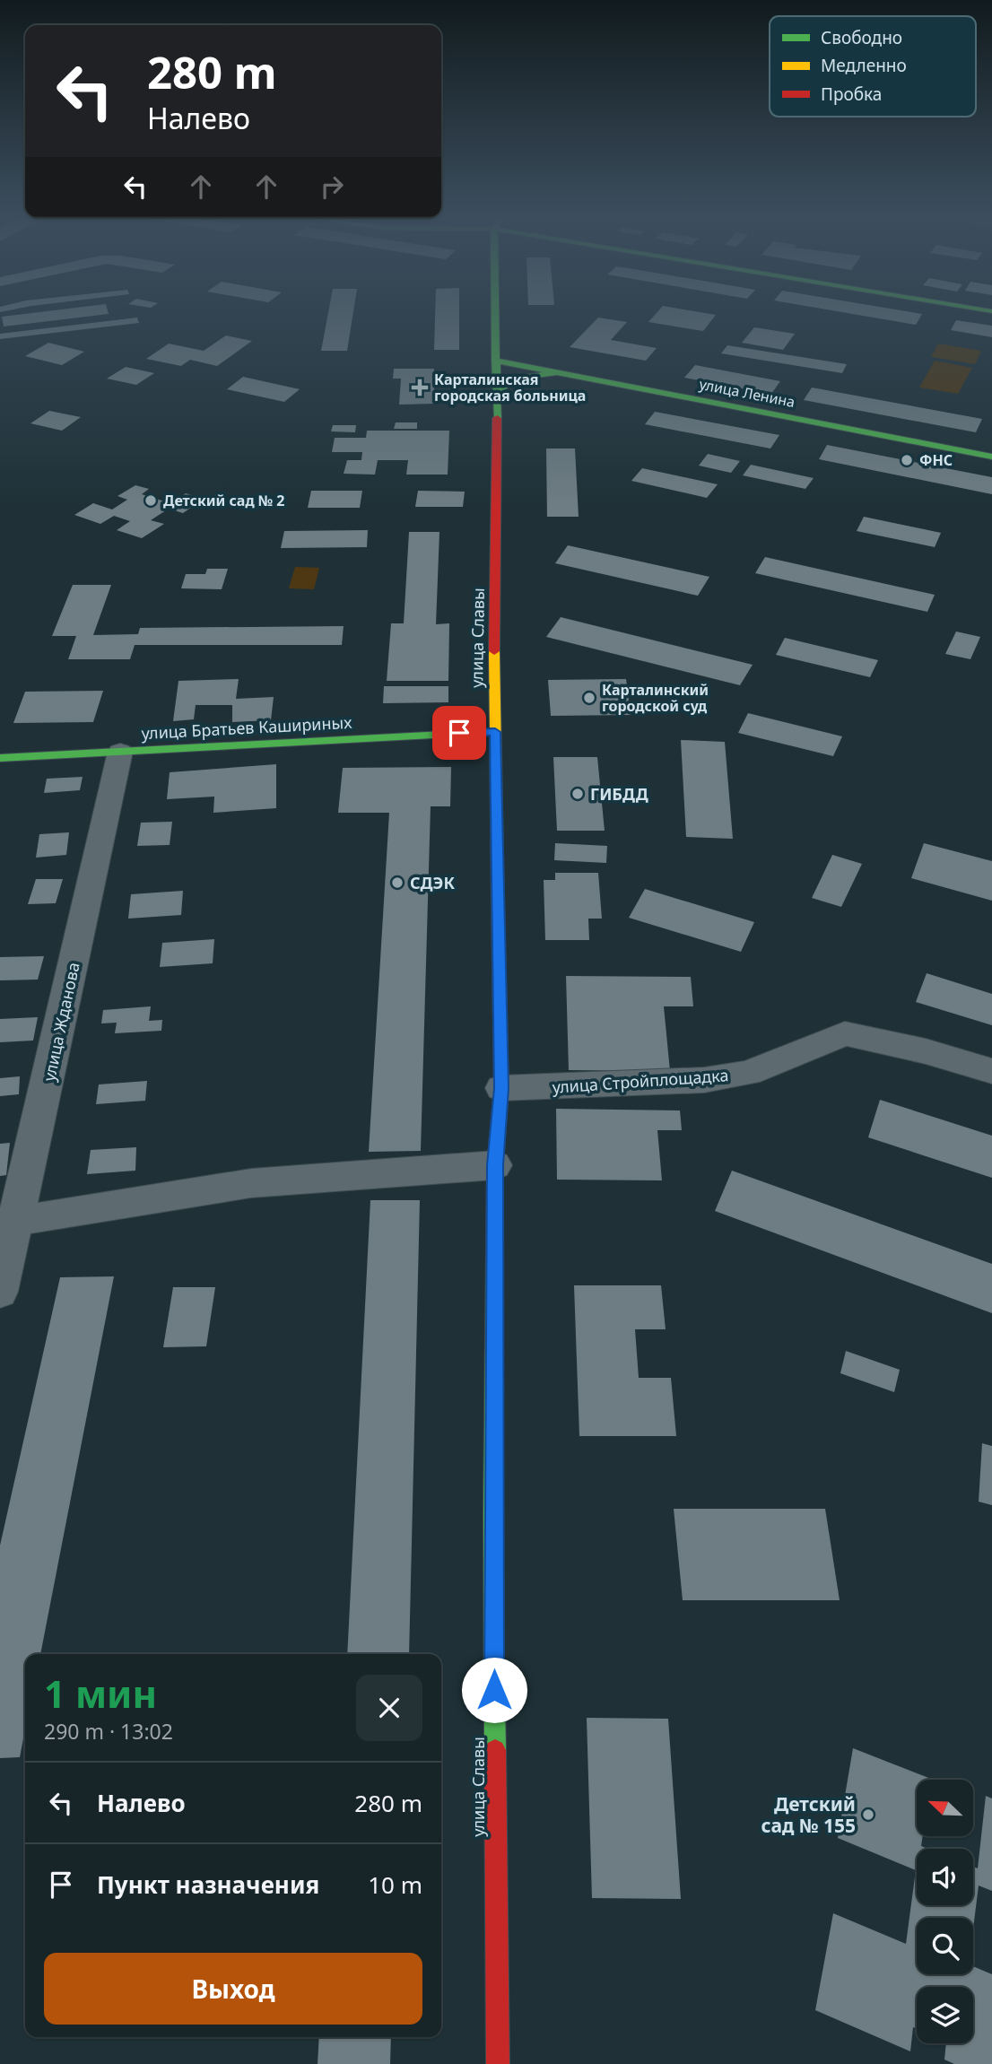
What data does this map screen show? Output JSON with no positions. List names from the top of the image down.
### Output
{
  "streets": {
    "main road": ["улица Ленина", "улица Славы", "улица Братьев Кашириных"],
    "street": ["улица Жданова", "улица Стройплощадка"]
  },
  "crossings": [
    ["улица Ленина", "улица Славы"],
    ["улица Славы", "улица Братьев Кашириных"],
    ["улица Славы", "улица Стройплощадка"],
    ["улица Братьев Кашириных", "улица Жданова"]
  ],
  "places": {
    "health": ["Карталинская городская больница"],
    "other": [
      "ФНС",
      "Детский сад № 2",
      "Карталинский городской суд",
      "ГИБДД",
      "СДЭК",
      "Детский сад № 155"
    ]
  },
  "legend": ["Свободно", "Медленно", "Пробка"],
  "north": "top left",
  "page": {
    "turn": ["280 m", "Налево"],
    "heading": ["1 мин", "290 m · 13:02"],
    "list": [
      {
        "name": "Налево",
        "value": "280 m"
      },
      {
        "name": "Пункт назначения",
        "value": "10 m"
      }
    ],
    "buttons": "Выход"
  }
}
